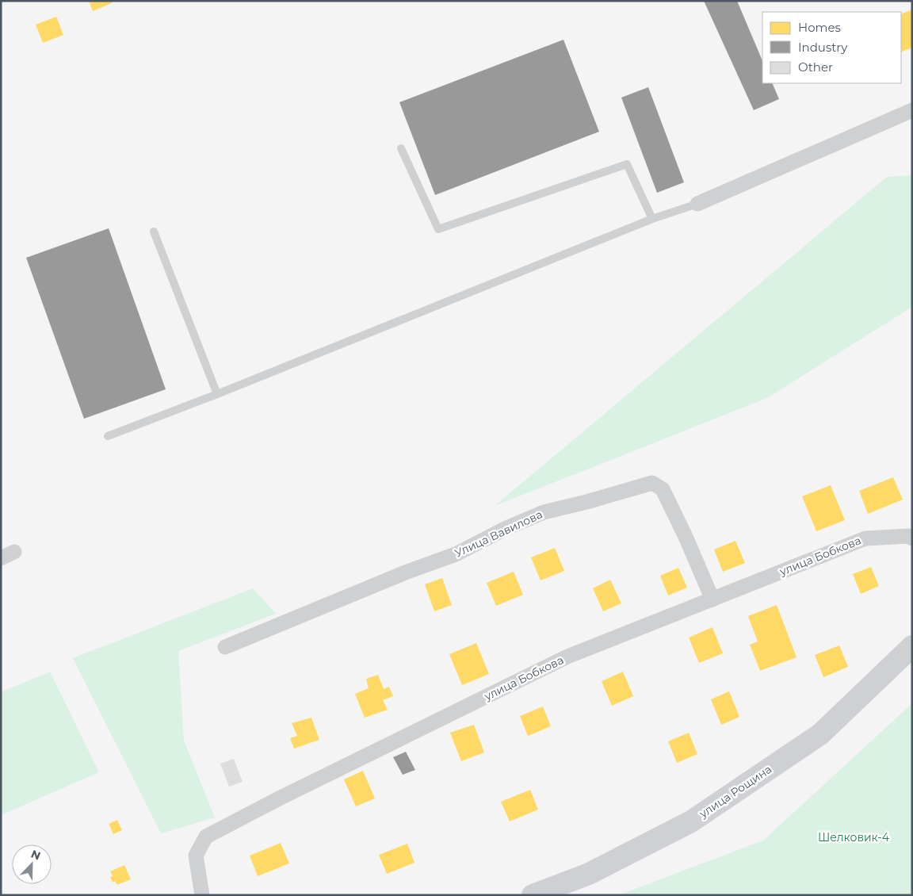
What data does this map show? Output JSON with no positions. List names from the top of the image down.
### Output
{
  "streets": {
    "street": ["Улица Вавилова", "улица Бобкова", "улица Рощина"]
  },
  "crossings": [
    ["Улица Вавилова", "улица Бобкова"]
  ],
  "parks": ["Шелковик-4"],
  "legend": ["Homes", "Industry", "Other"],
  "north": "top right"
}
